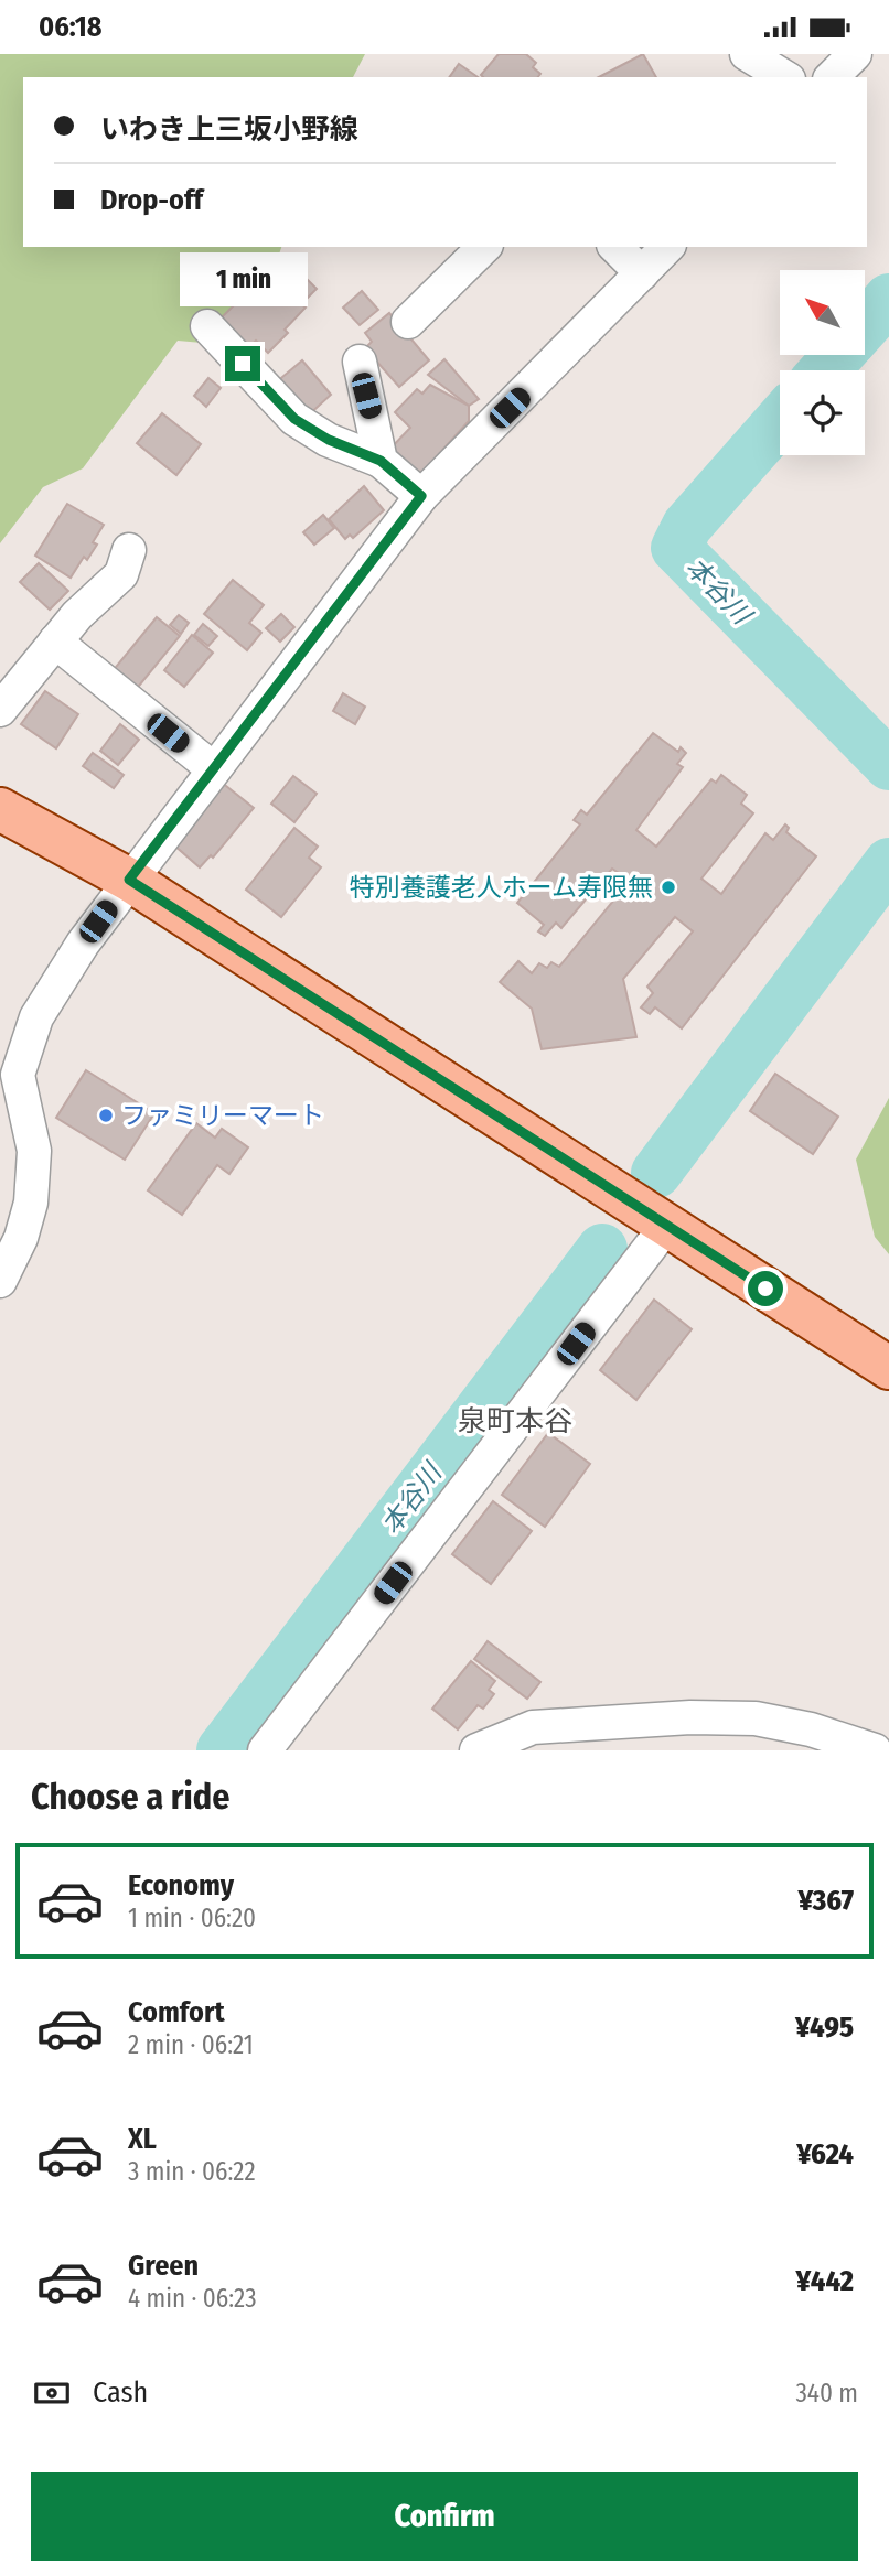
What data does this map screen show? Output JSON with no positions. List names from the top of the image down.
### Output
{
  "districts": ["泉町本谷"],
  "water": ["本谷川"],
  "places": ["特別養護老人ホーム寿限無", "ファミリーマート"],
  "north": "top left",
  "page": {
    "status": "06:18",
    "banner": ["いわき上三坂小野線", "Drop-off"],
    "bubble": "1 min",
    "heading": "Choose a ride",
    "list": [
      {
        "name": "Economy",
        "note": "1 min · 06:20",
        "value": "¥367"
      },
      {
        "name": "Comfort",
        "note": "2 min · 06:21",
        "value": "¥495"
      },
      {
        "name": "XL",
        "note": "3 min · 06:22",
        "value": "¥624"
      },
      {
        "name": "Green",
        "note": "4 min · 06:23",
        "value": "¥442"
      }
    ],
    "pay": ["Cash", "340 m"],
    "buttons": "Confirm"
  }
}
